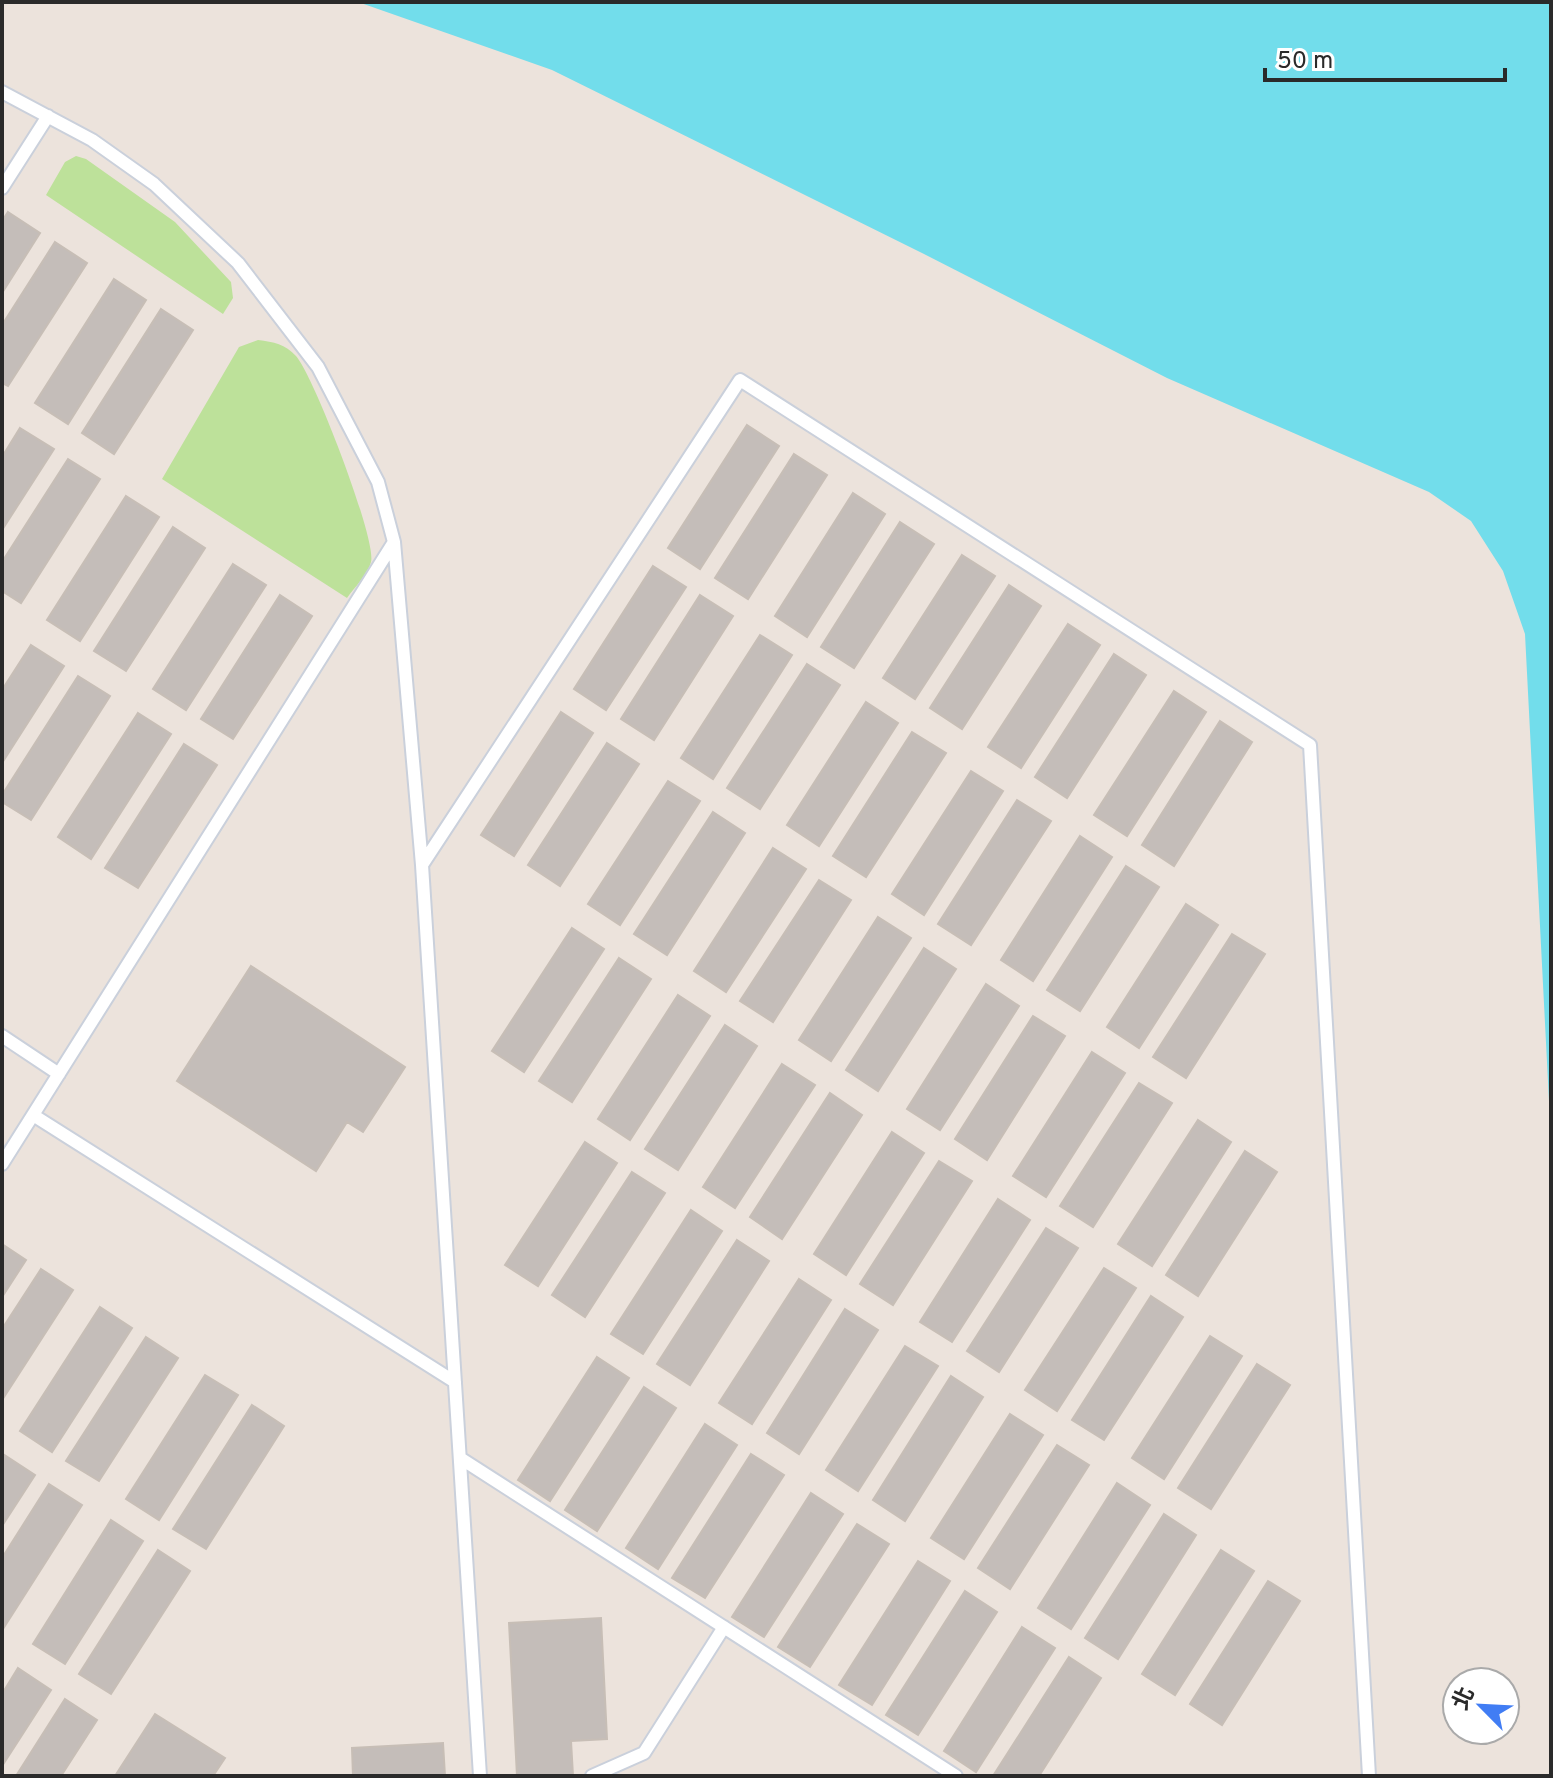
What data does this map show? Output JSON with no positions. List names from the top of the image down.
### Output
{
  "scale_bar": "50 m",
  "north": "top left"
}
